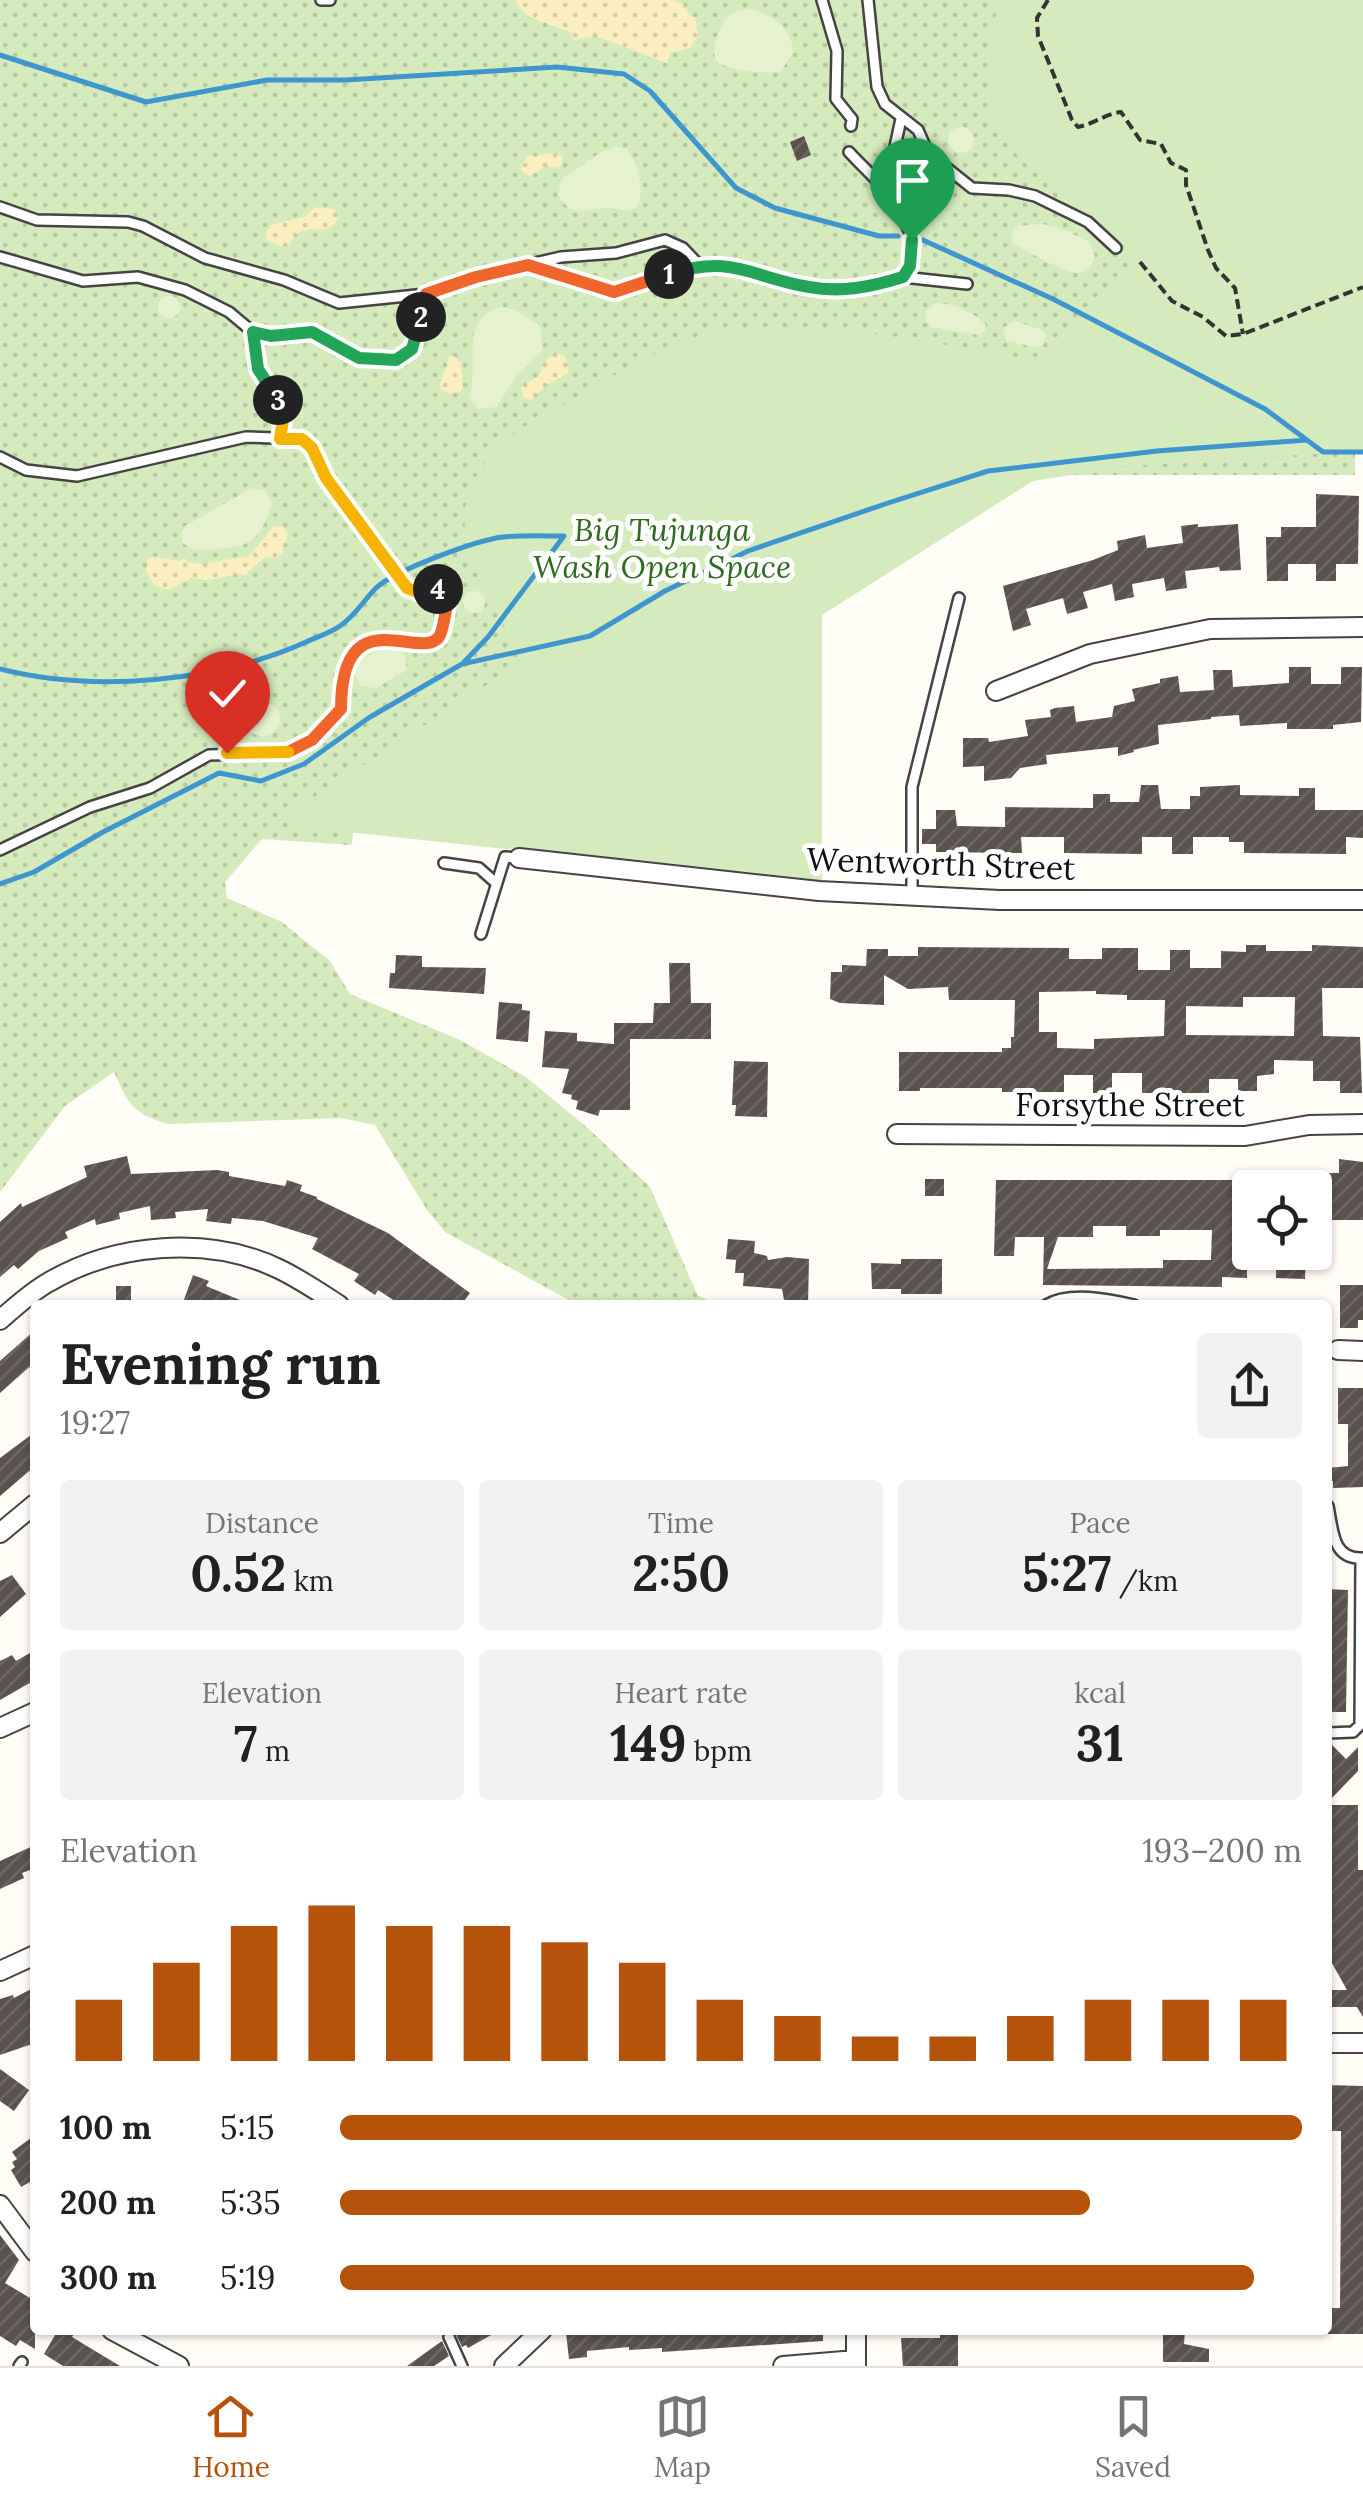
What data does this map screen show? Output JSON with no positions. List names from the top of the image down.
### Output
{
  "streets": {
    "street": ["Wentworth Street", "Forsythe Street"]
  },
  "parks": ["Big Tujunga Wash Open Space"],
  "page": {
    "pins": [
      "1",
      "2",
      "3",
      "4"
    ],
    "heading": ["Evening run", "19:27"],
    "stats": [
      ["Distance", "0.52 km"],
      ["Time", "2:50"],
      ["Pace", "5:27 /km"],
      ["Elevation", "7 m"],
      ["Heart rate", "149 bpm"],
      ["kcal", "31"]
    ],
    "chart": ["Elevation", "193–200 m"],
    "list": [
      {
        "name": "100 m",
        "note": "5:15"
      },
      {
        "name": "200 m",
        "note": "5:35"
      },
      {
        "name": "300 m",
        "note": "5:19"
      }
    ],
    "tabs": ["Home", "Map", "Saved"]
  }
}
